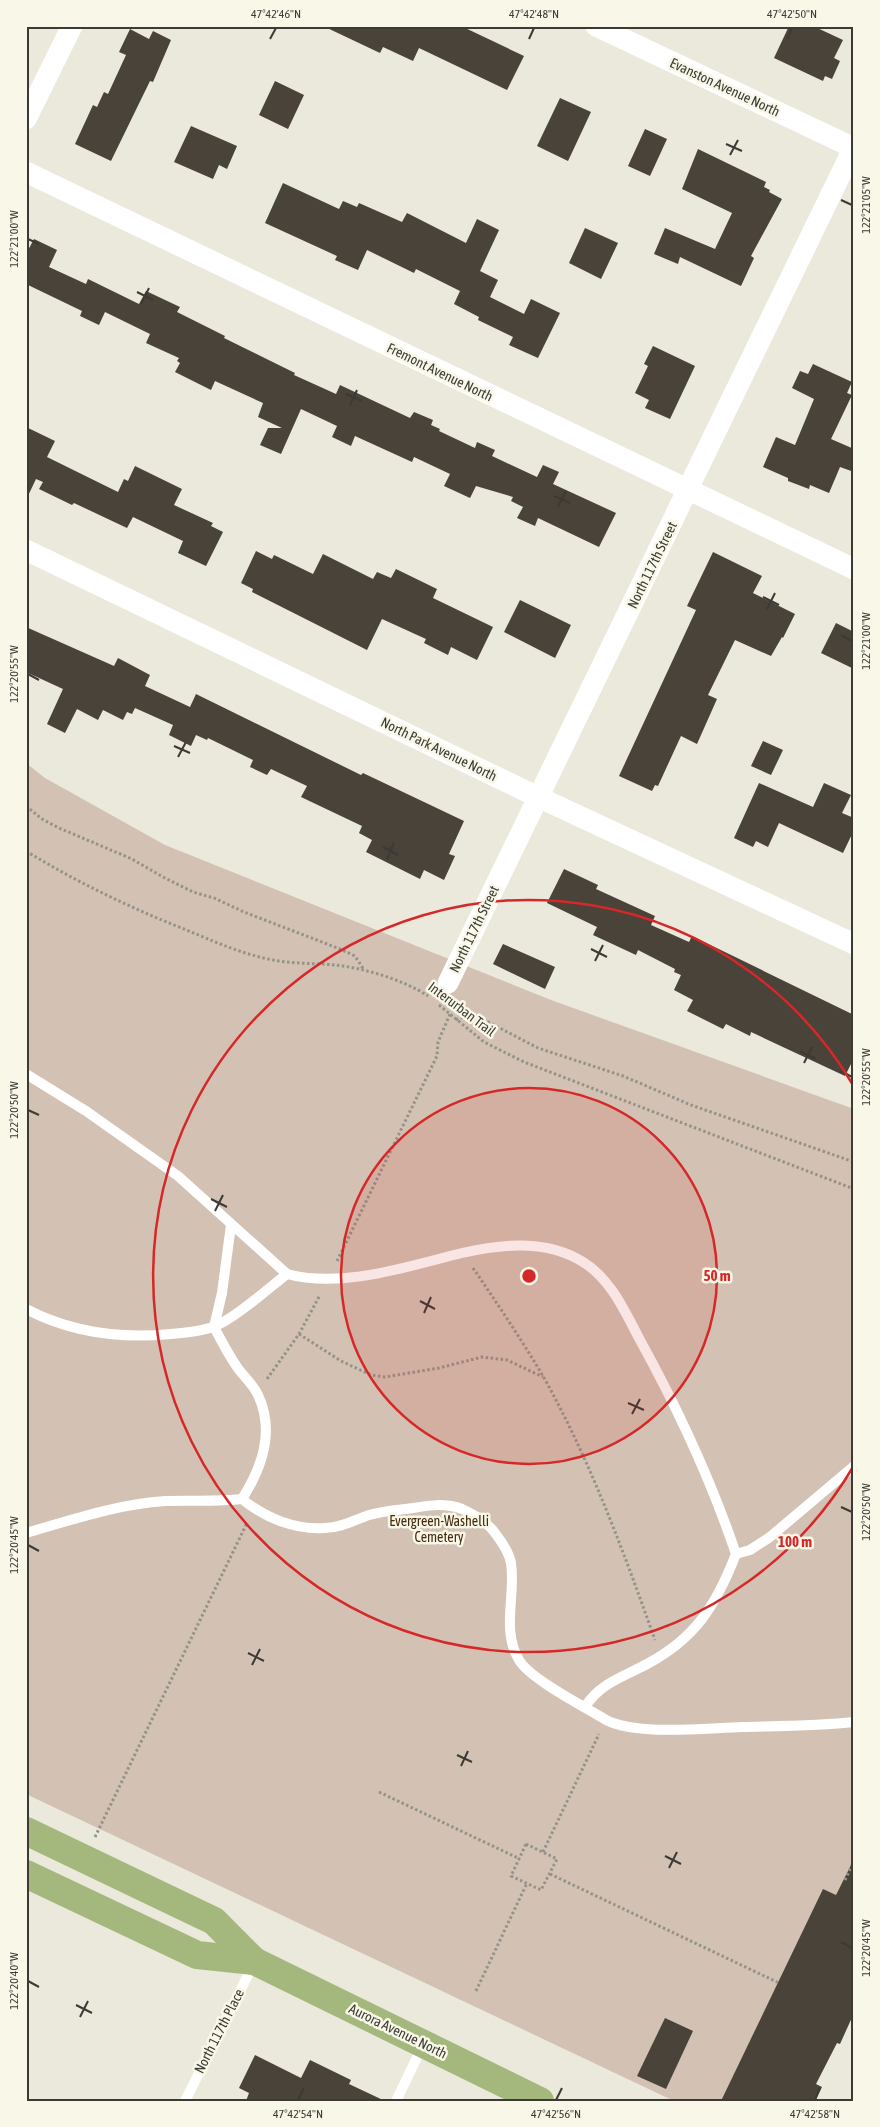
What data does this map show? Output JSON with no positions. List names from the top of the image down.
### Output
{
  "streets": {
    "highway": ["Aurora Avenue North"],
    "street": [
      "Evanston Avenue North",
      "Fremont Avenue North",
      "North 117th Street",
      "North Park Avenue North"
    ],
    "lane": ["North 117th Place"],
    "path": ["Interurban Trail"]
  },
  "crossings": [
    ["Evanston Avenue North", "North 117th Street"],
    ["Fremont Avenue North", "North 117th Street"],
    ["North 117th Street", "North Park Avenue North"],
    ["North 117th Place", "Aurora Avenue North"]
  ],
  "parks": ["Evergreen-Washelli Cemetery"],
  "coordinates": [
    "47°42'46\"N",
    "47°42'48\"N",
    "47°42'50\"N",
    "122°21'05\"W",
    "122°21'00\"W",
    "122°20'55\"W",
    "122°20'50\"W",
    "122°20'45\"W",
    "122°20'40\"W",
    "47°42'54\"N",
    "47°42'56\"N",
    "47°42'58\"N"
  ],
  "rings": ["50 m", "100 m"]
}
